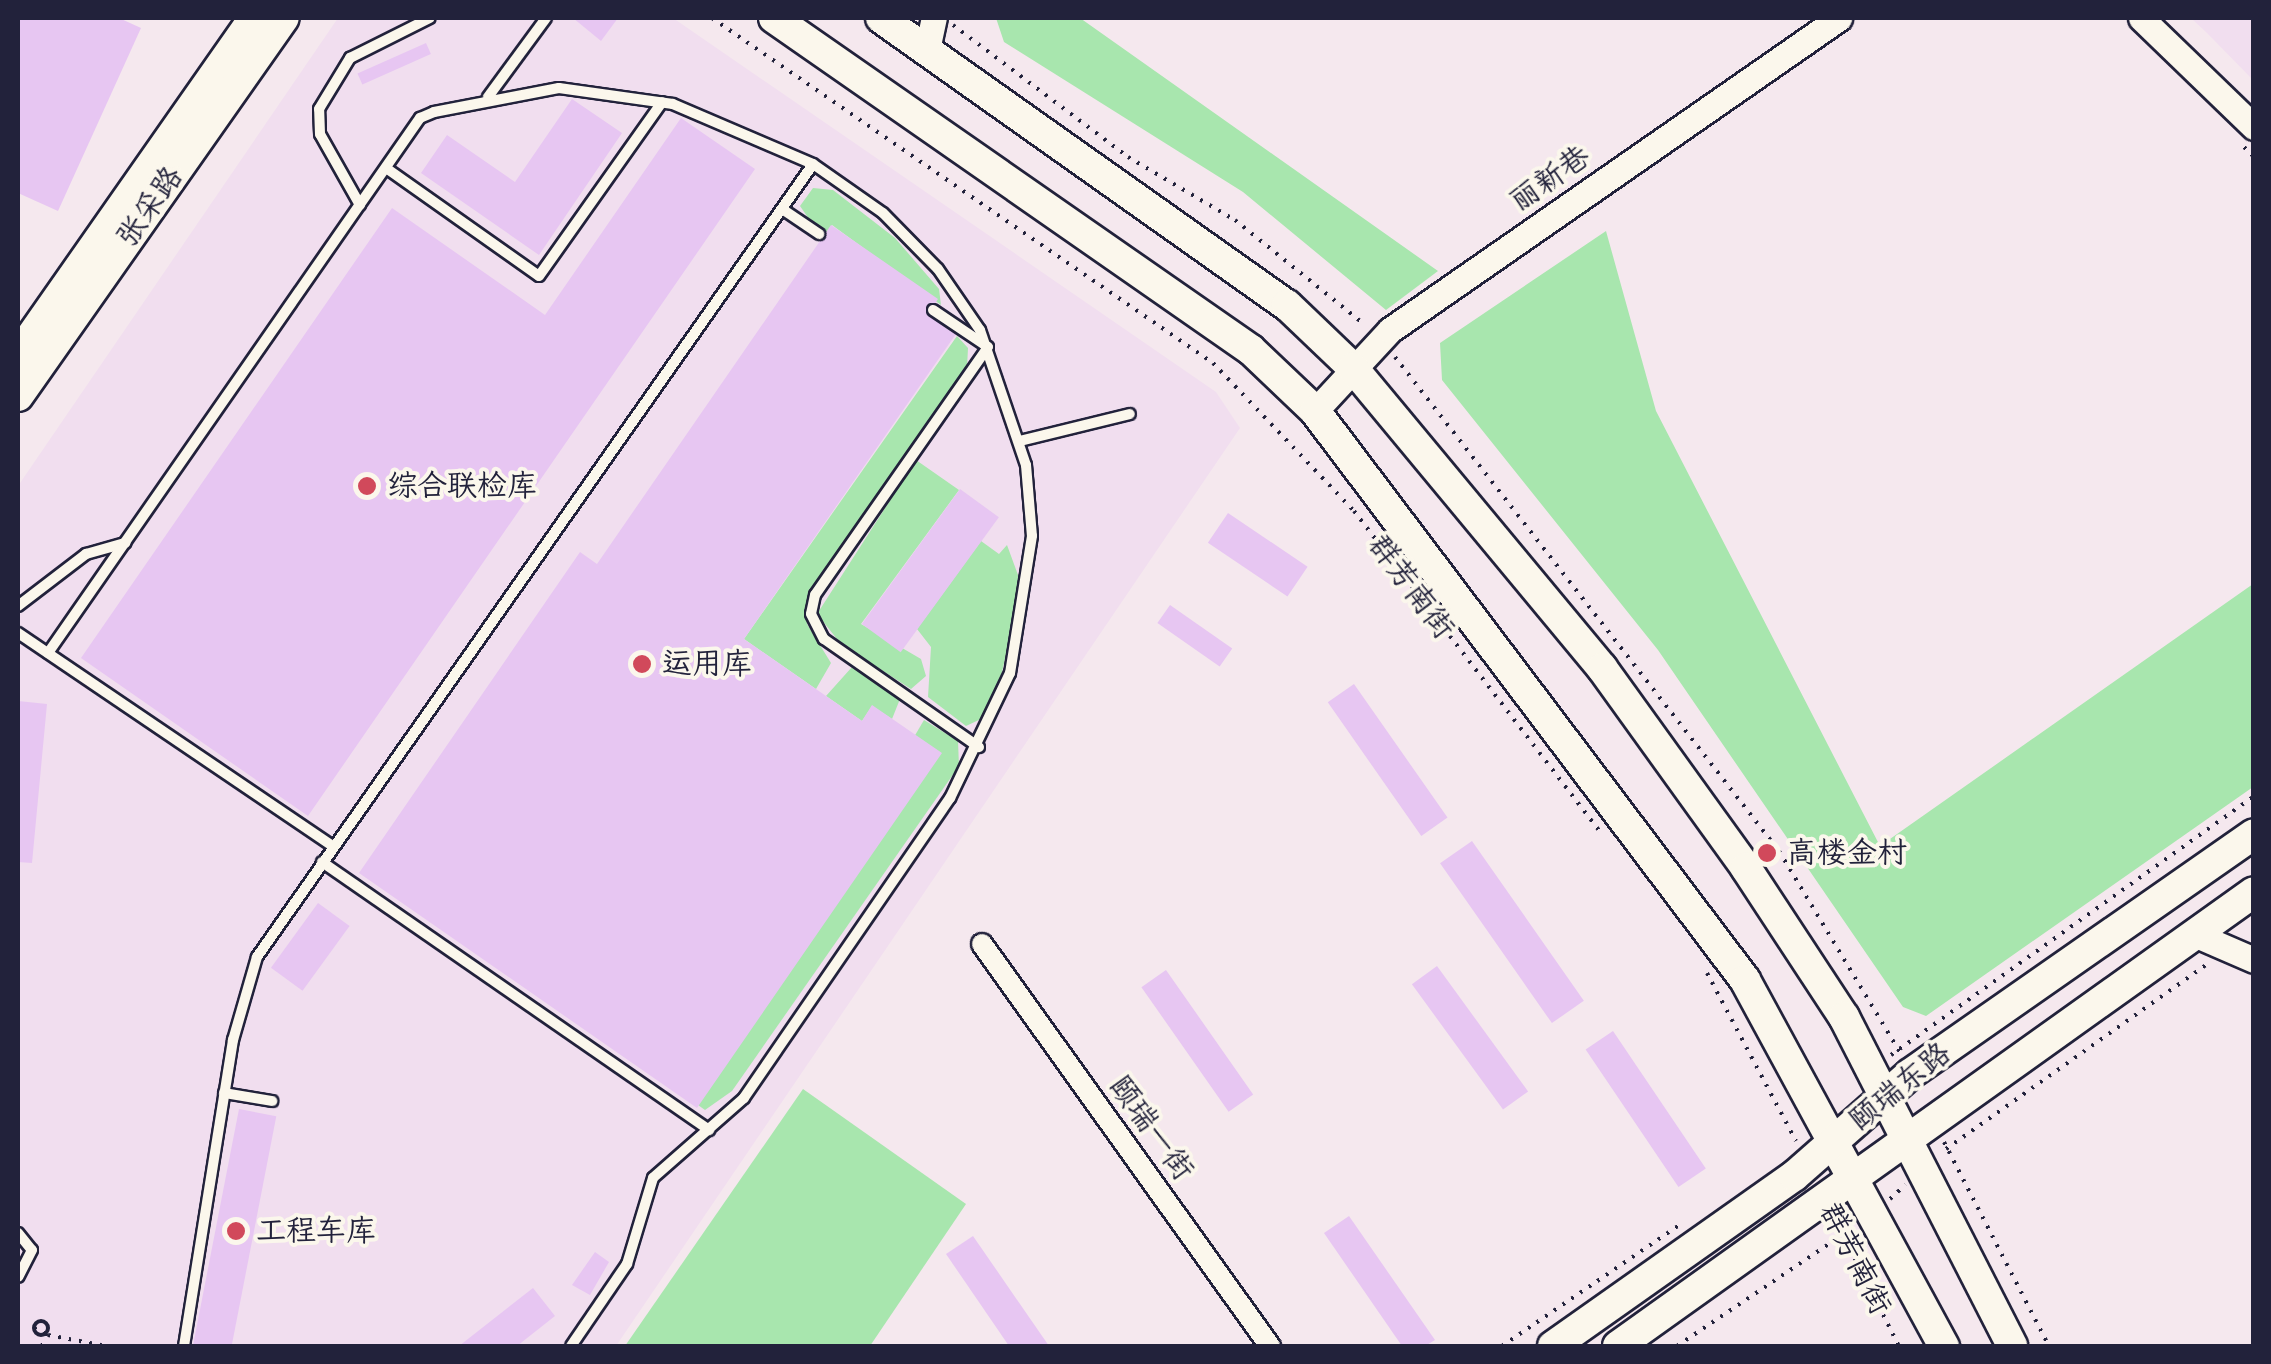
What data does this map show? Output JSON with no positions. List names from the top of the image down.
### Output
{
  "streets": {
    "main road": ["张采路", "群芳南街", "颐瑞东路"],
    "street": ["丽新巷", "颐瑞一街"]
  },
  "crossings": [
    ["丽新巷", "群芳南街"],
    ["群芳南街", "颐瑞东路"]
  ],
  "places": [
    "综合联检库",
    "运用库",
    "高楼金村",
    "工程车库"
  ]
}
